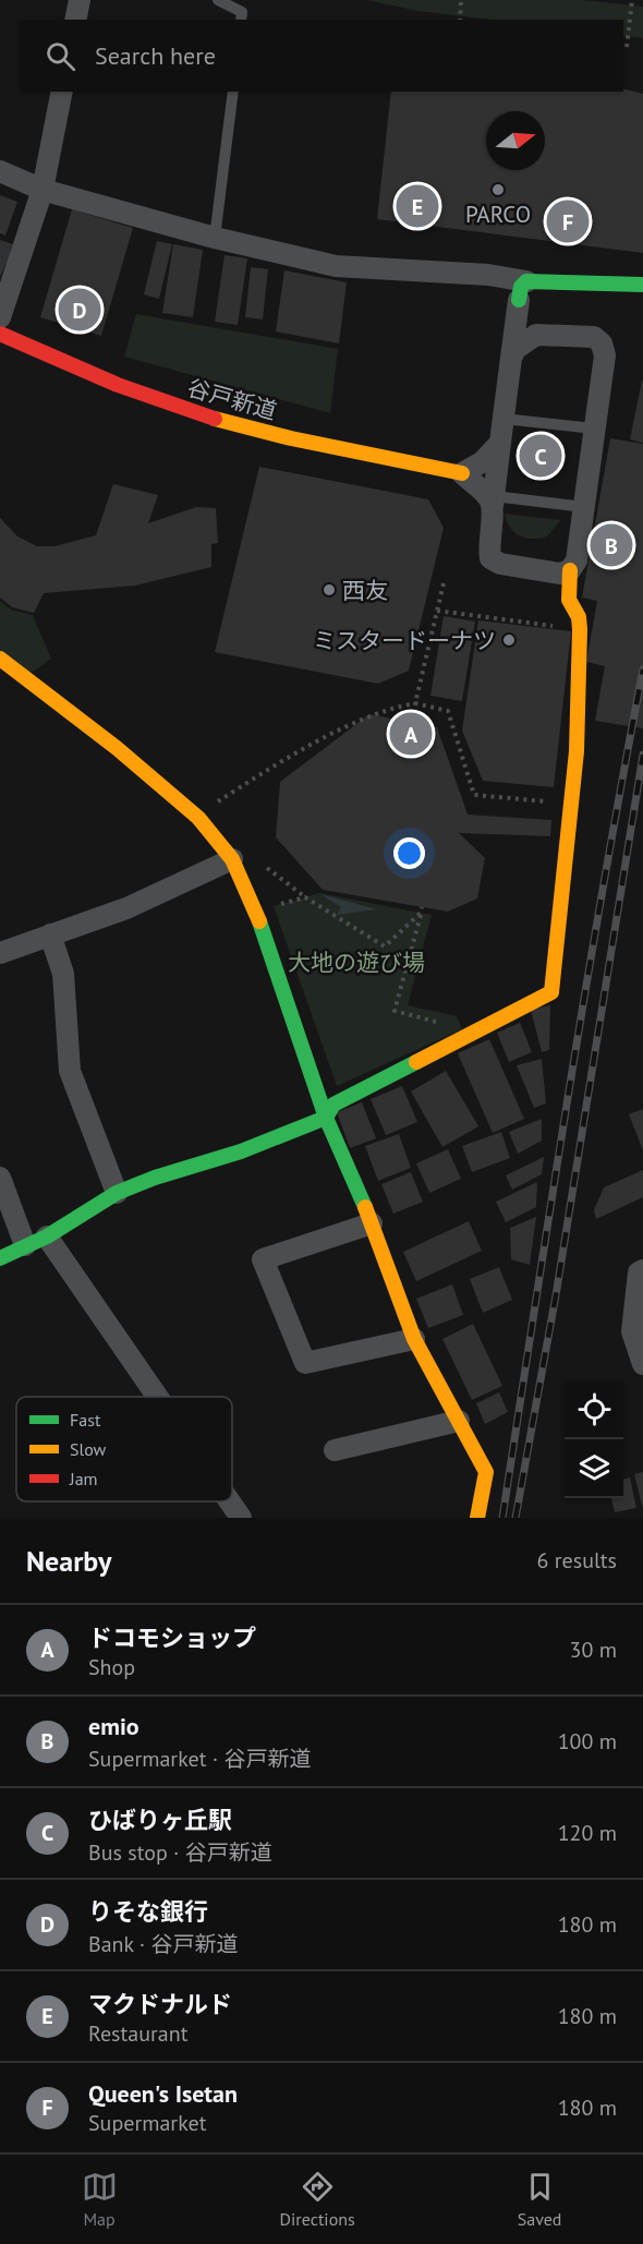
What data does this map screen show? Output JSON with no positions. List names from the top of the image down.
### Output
{
  "streets": {
    "street": ["谷戸新道"]
  },
  "parks": ["大地の遊び場"],
  "places": ["PARCO", "西友", "ミスタードーナツ"],
  "legend": ["Fast", "Slow", "Jam"],
  "north": "right",
  "page": {
    "search": "Search here",
    "pins": [
      "E",
      "F",
      "D",
      "C",
      "B",
      "A"
    ],
    "heading": ["Nearby", "6 results"],
    "list": [
      {
        "mark": "A",
        "name": "ドコモショップ",
        "note": "Shop",
        "value": "30 m"
      },
      {
        "mark": "B",
        "name": "emio",
        "note": "Supermarket · 谷戸新道",
        "value": "100 m"
      },
      {
        "mark": "C",
        "name": "ひばりヶ丘駅",
        "note": "Bus stop · 谷戸新道",
        "value": "120 m"
      },
      {
        "mark": "D",
        "name": "りそな銀行",
        "note": "Bank · 谷戸新道",
        "value": "180 m"
      },
      {
        "mark": "E",
        "name": "マクドナルド",
        "note": "Restaurant",
        "value": "180 m"
      },
      {
        "mark": "F",
        "name": "Queen's Isetan",
        "note": "Supermarket",
        "value": "180 m"
      }
    ],
    "nav": ["Map", "Directions", "Saved"]
  }
}
